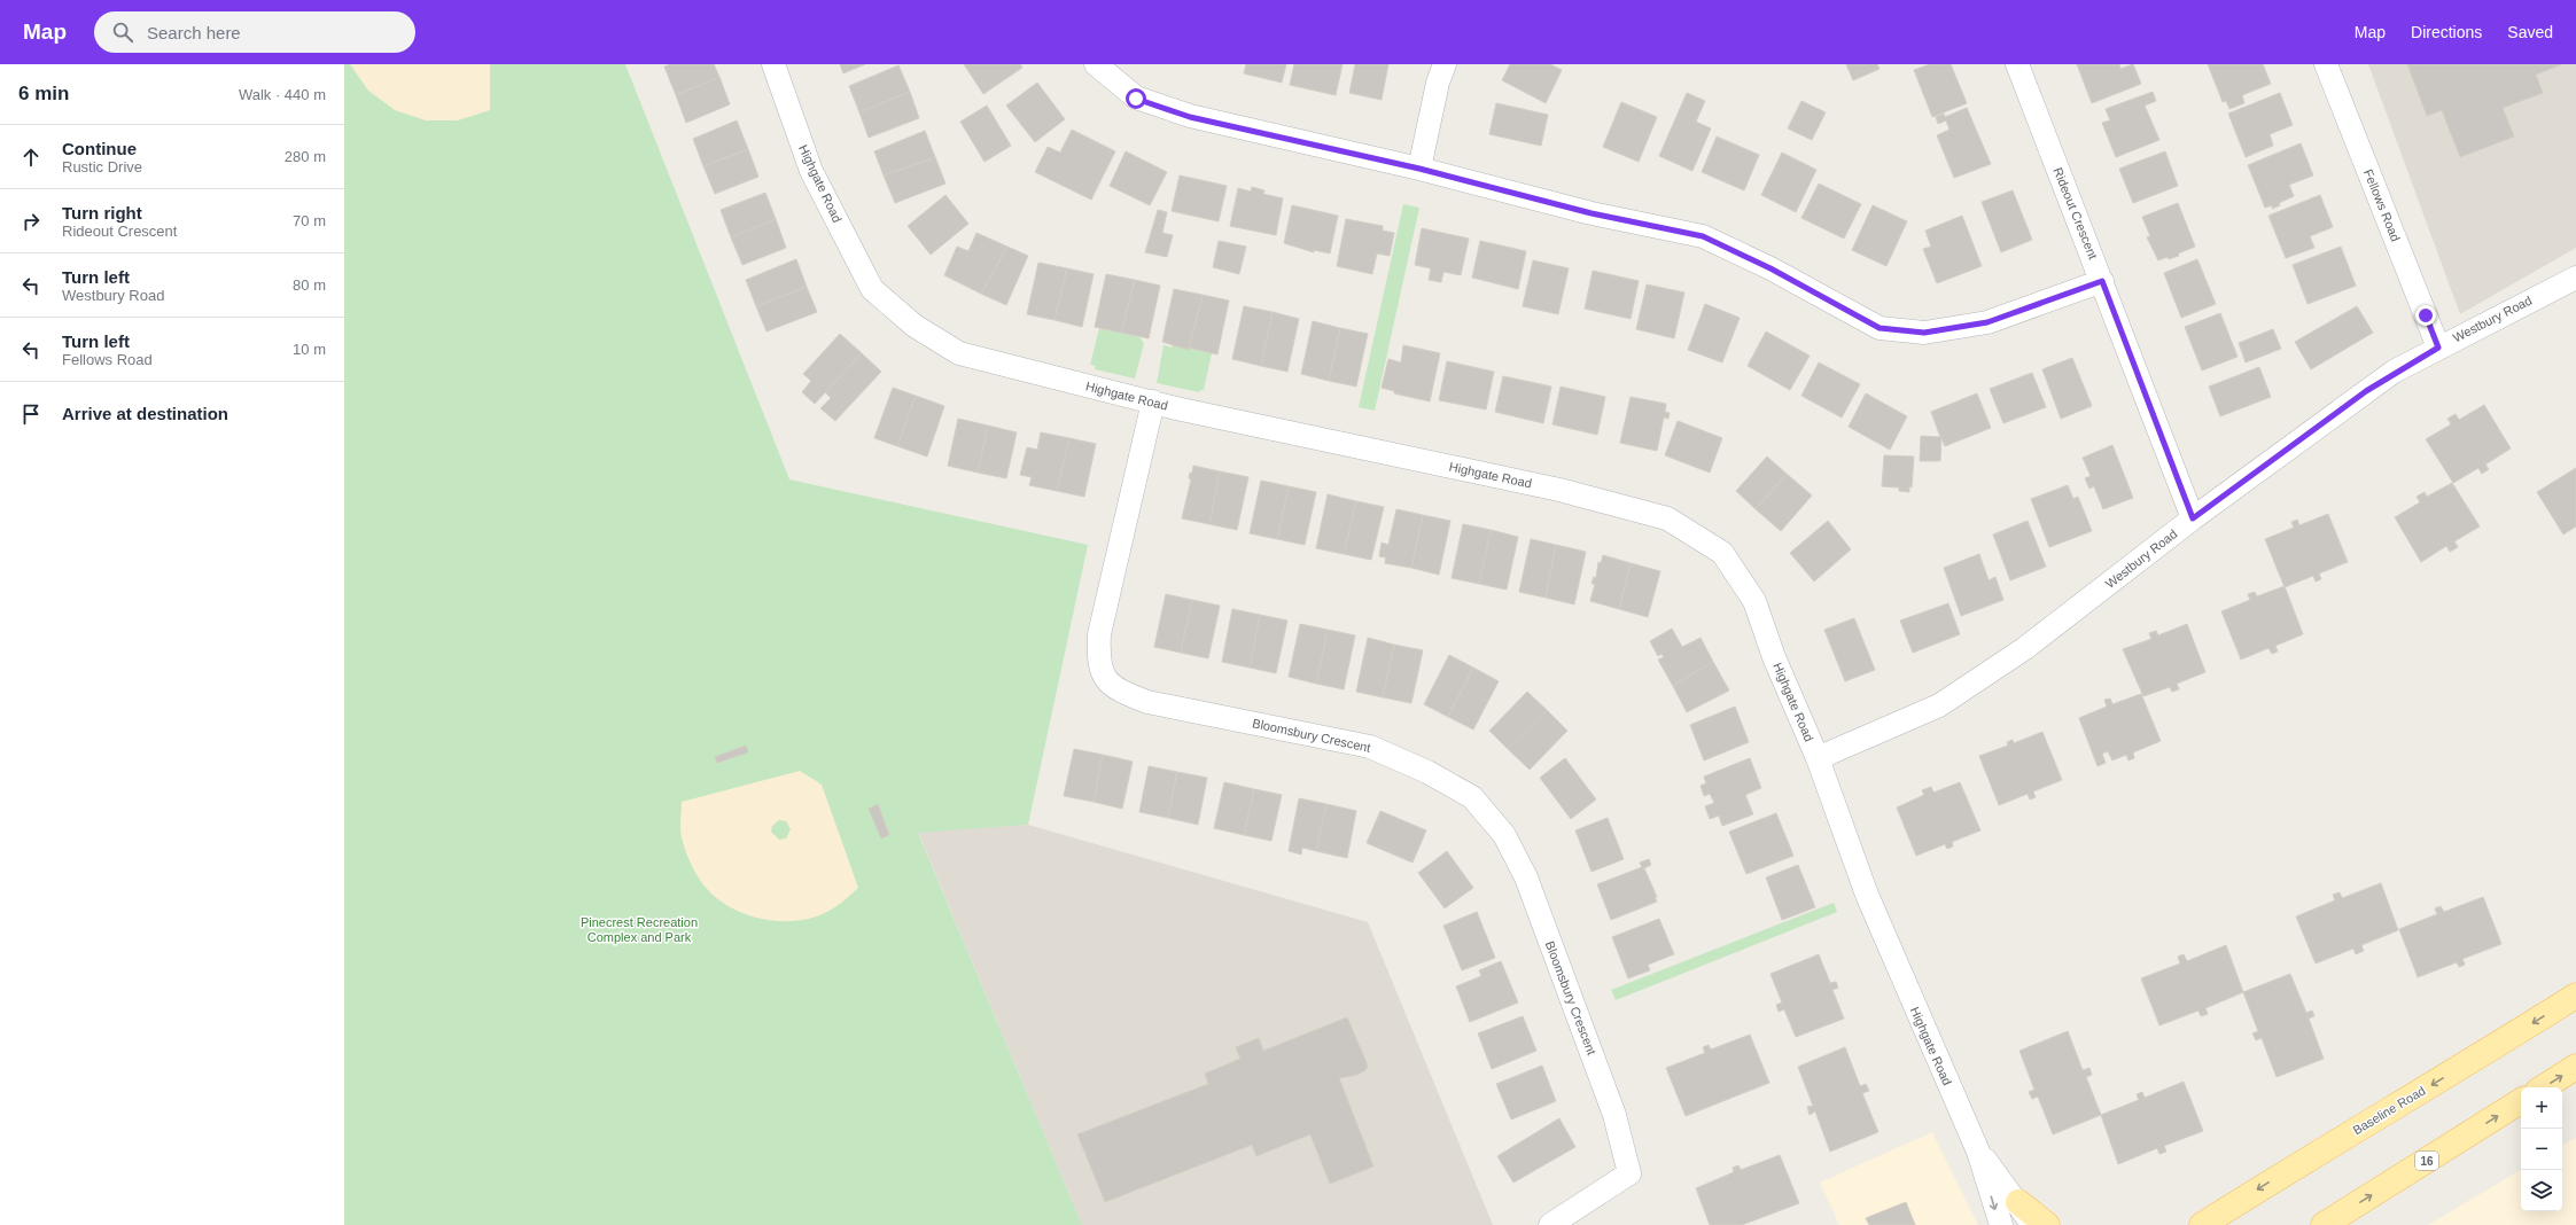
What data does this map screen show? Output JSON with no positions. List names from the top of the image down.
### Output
{
  "streets": {
    "main road": ["Baseline Road", "16"],
    "street": [
      "Highgate Road",
      "Fellows Road",
      "Rideout Crescent",
      "Westbury Road",
      "Bloomsbury Crescent"
    ]
  },
  "crossings": [
    ["Highgate Road", "Westbury Road"],
    ["Highgate Road", "Bloomsbury Crescent"],
    ["Fellows Road", "Westbury Road"],
    ["Rideout Crescent", "Westbury Road"]
  ],
  "parks": ["Pinecrest Recreation Complex and Park"],
  "page": {
    "header": "Map",
    "search": "Search here",
    "nav": ["Map", "Directions", "Saved"],
    "heading": ["6 min", "Walk · 440 m"],
    "list": [
      ["Continue", "Rustic Drive", "280 m"],
      ["Turn right", "Rideout Crescent", "70 m"],
      ["Turn left", "Westbury Road", "80 m"],
      ["Turn left", "Fellows Road", "10 m"],
      "Arrive at destination"
    ],
    "map_buttons": ["+", "−"]
  }
}
